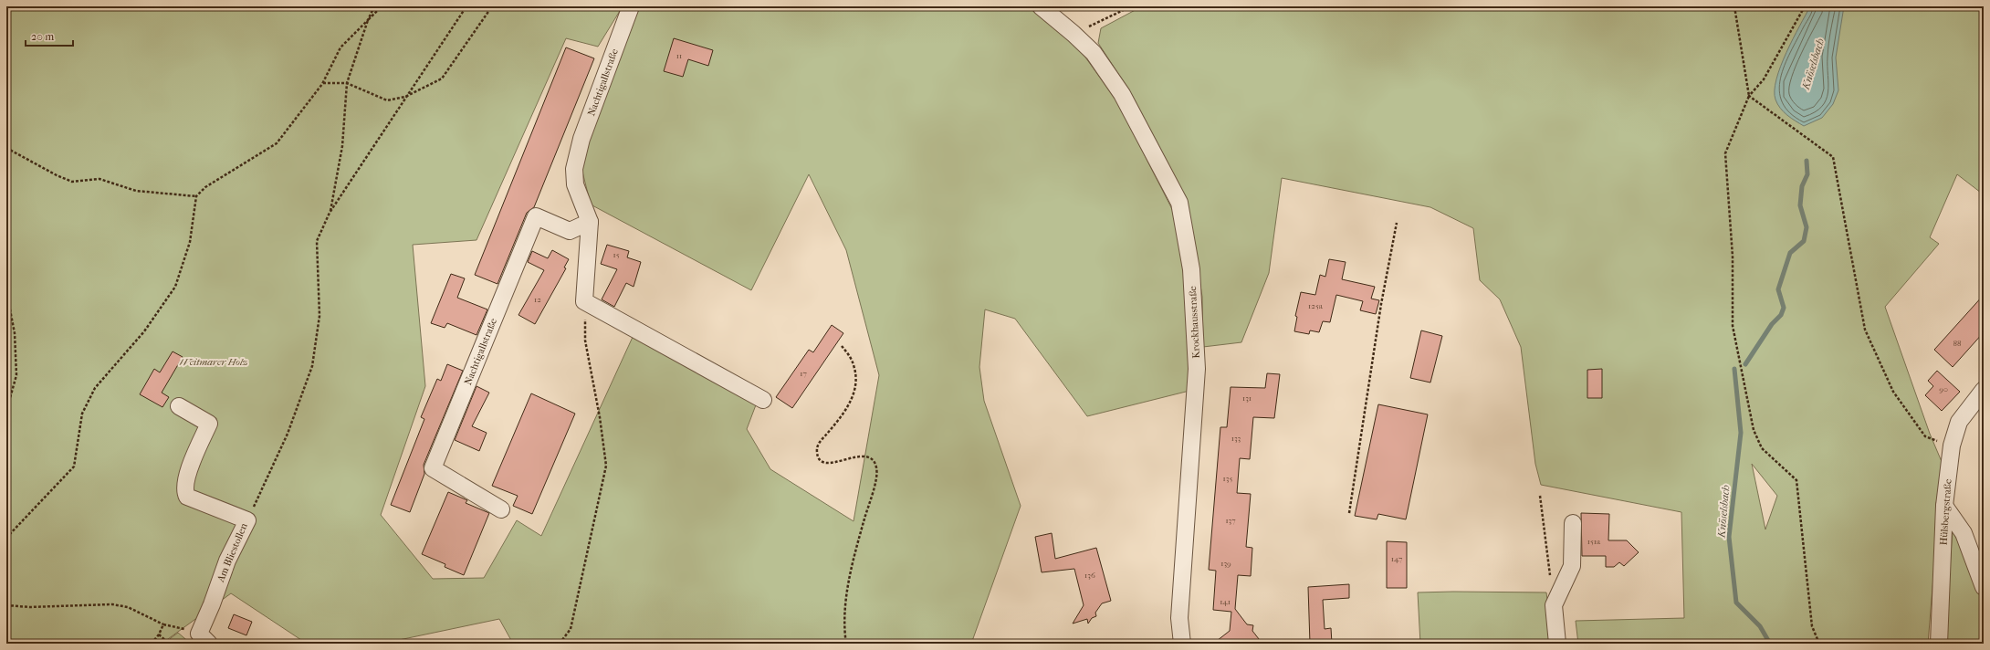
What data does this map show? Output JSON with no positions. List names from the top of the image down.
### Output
{
  "streets": {
    "street": [
      "Nachtigallstraße",
      "Krockhausstraße",
      "Hülsbergstraße",
      "Am Bliestollen"
    ]
  },
  "water": ["Knöselsbach"],
  "parks": ["Weitmarer Holz"],
  "house_numbers": [
    "11",
    "15",
    "12",
    "125a",
    "88",
    "17",
    "90",
    "131",
    "133",
    "135",
    "137",
    "151a",
    "147",
    "139",
    "136",
    "141"
  ],
  "scale_bar": "20 m"
}
